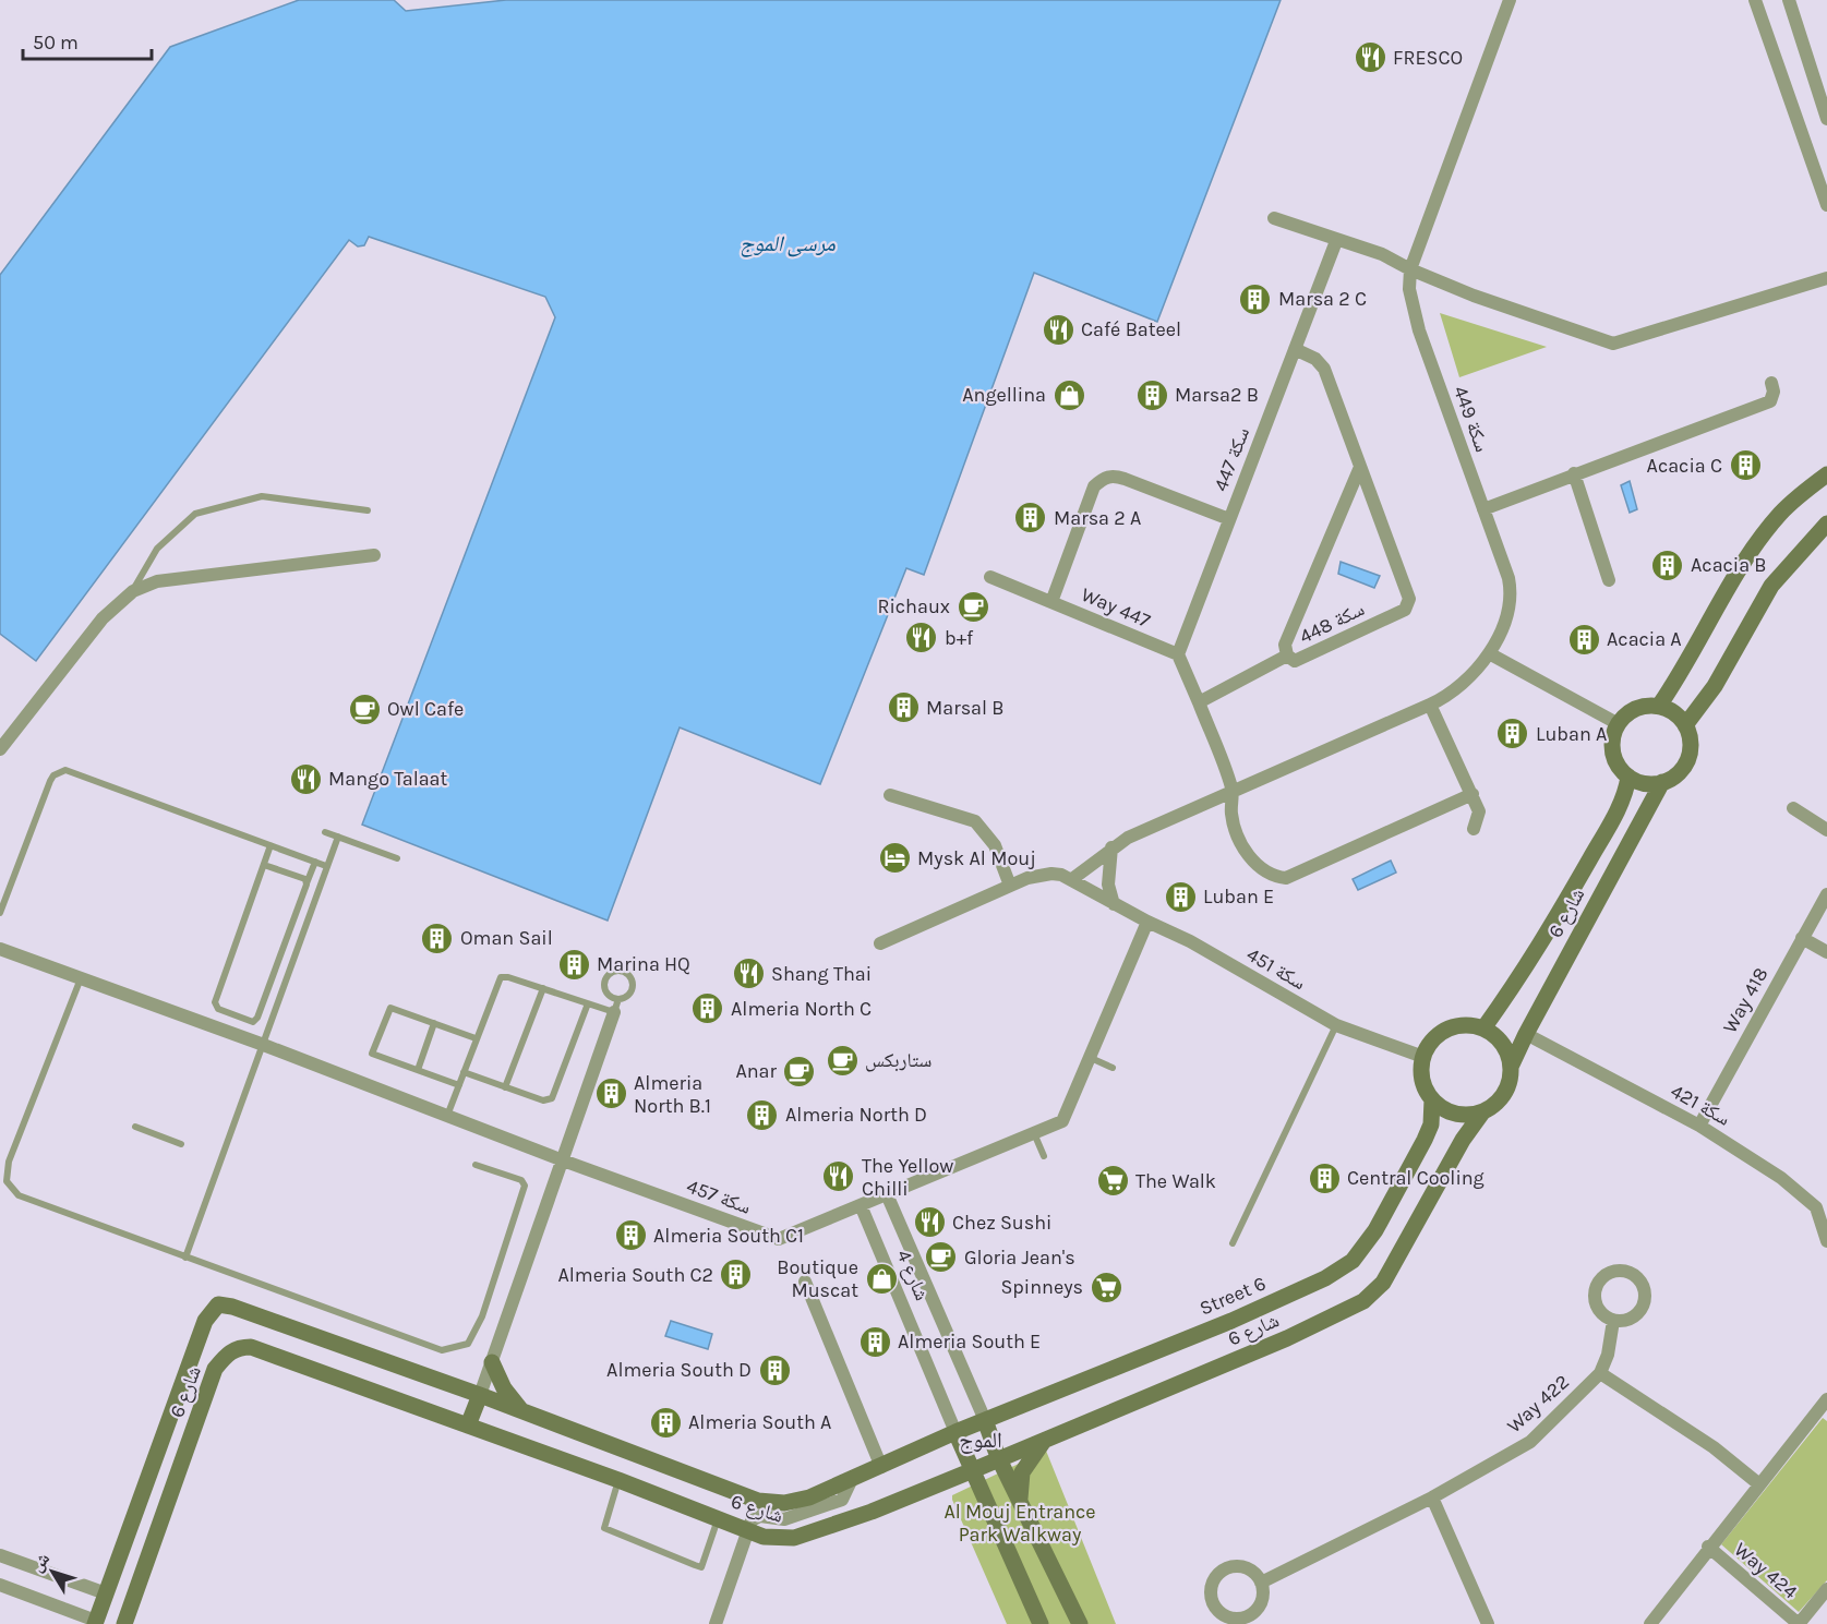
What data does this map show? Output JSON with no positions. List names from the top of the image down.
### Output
{
  "streets": {
    "street": [
      "سكة 449",
      "سكة 447",
      "Way 447",
      "سكة 448",
      "شارع 6",
      "سكة 451",
      "Way 418",
      "سكة 421",
      "سكة 457",
      "شارع 4",
      "Street 6",
      "Way 422",
      "Way 424"
    ]
  },
  "crossings": [
    ["سكة 449", "سكة 451"],
    ["سكة 447", "Way 447"],
    ["سكة 447", "سكة 448"],
    ["شارع 6", "سكة 451"],
    ["شارع 6", "سكة 421"],
    ["شارع 6", "شارع 4"],
    ["شارع 6", "Street 6"],
    ["سكة 451", "سكة 457"],
    ["سكة 451", "Street 6"],
    ["Way 418", "سكة 421"],
    ["سكة 457", "شارع 4"],
    ["شارع 4", "Street 6"]
  ],
  "districts": ["الموج"],
  "water": ["مرسى الموج"],
  "parks": ["Al Mouj Entrance Park Walkway"],
  "places": {
    "restaurant": [
      "FRESCO",
      "Café Bateel",
      "b+f",
      "Mango Talaat",
      "Shang Thai",
      "The Yellow Chilli",
      "Chez Sushi"
    ],
    "building": [
      "Marsa 2 C",
      "Marsa2 B",
      "Acacia C",
      "Marsa 2 A",
      "Acacia B",
      "Acacia A",
      "Marsal B",
      "Luban A",
      "Luban E",
      "Oman Sail",
      "Marina HQ",
      "Almeria North C",
      "Almeria North B.1",
      "Almeria North D",
      "Central Cooling",
      "Almeria South C1",
      "Almeria South C2",
      "Almeria South E",
      "Almeria South D",
      "Almeria South A"
    ],
    "shop": ["Angellina", "Boutique Muscat"],
    "cafe": [
      "Richaux",
      "Owl Cafe",
      "ستاربكس",
      "Anar",
      "Gloria Jean's"
    ],
    "hotel": ["Mysk Al Mouj"],
    "supermarket": ["The Walk", "Spinneys"]
  },
  "scale_bar": "50 m",
  "north": "top left"
}
